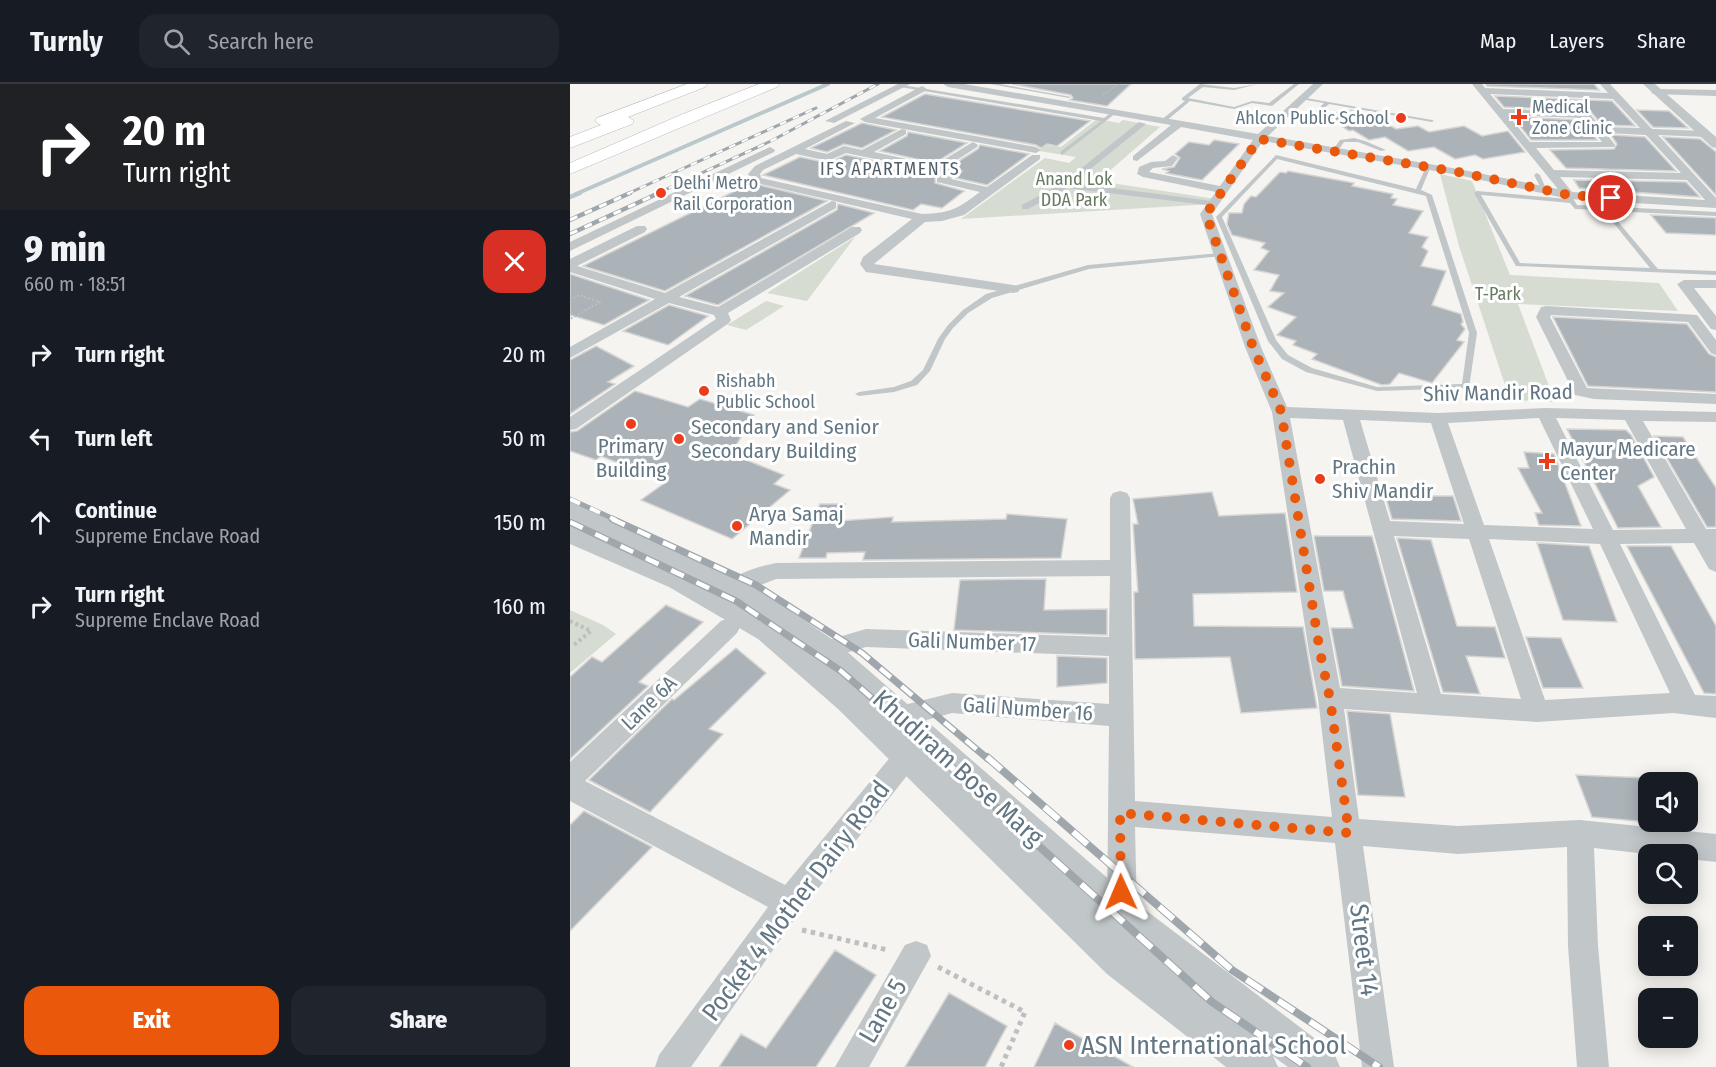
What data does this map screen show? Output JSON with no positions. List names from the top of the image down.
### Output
{
  "streets": {
    "street": [
      "Shiv Mandir Road",
      "Gali Number 17",
      "Lane 6A",
      "Gali Number 16",
      "Khudiram Bose Marg",
      "Pocket 4 Mother Dairy Road",
      "Street 14",
      "Lane 5"
    ]
  },
  "crossings": [
    ["Shiv Mandir Road", "Street 14"],
    ["Gali Number 17", "Khudiram Bose Marg"],
    ["Gali Number 16", "Khudiram Bose Marg"],
    ["Gali Number 16", "Pocket 4 Mother Dairy Road"],
    ["Khudiram Bose Marg", "Pocket 4 Mother Dairy Road"]
  ],
  "districts": ["IFS APARTMENTS"],
  "parks": ["Anand Lok DDA Park", "T-Park"],
  "places": {
    "health": ["Medical Zone Clinic", "Mayur Medicare Center"],
    "other": [
      "Ahlcon Public School",
      "Delhi Metro Rail Corporation",
      "Rishabh Public School",
      "Primary Building",
      "Secondary and Senior Secondary Building",
      "Prachin Shiv Mandir",
      "Arya Samaj Mandir",
      "ASN International School"
    ]
  },
  "page": {
    "header": "Turnly",
    "search": "Search here",
    "nav": ["Map", "Layers", "Share"],
    "turn": ["20 m", "Turn right"],
    "heading": ["9 min", "660 m · 18:51"],
    "list": [
      {
        "name": "Turn right",
        "value": "20 m"
      },
      {
        "name": "Turn left",
        "value": "50 m"
      },
      {
        "name": "Continue",
        "note": "Supreme Enclave Road",
        "value": "150 m"
      },
      {
        "name": "Turn right",
        "note": "Supreme Enclave Road",
        "value": "160 m"
      }
    ],
    "map_buttons": ["+", "−"],
    "buttons": ["Exit", "Share"]
  }
}
